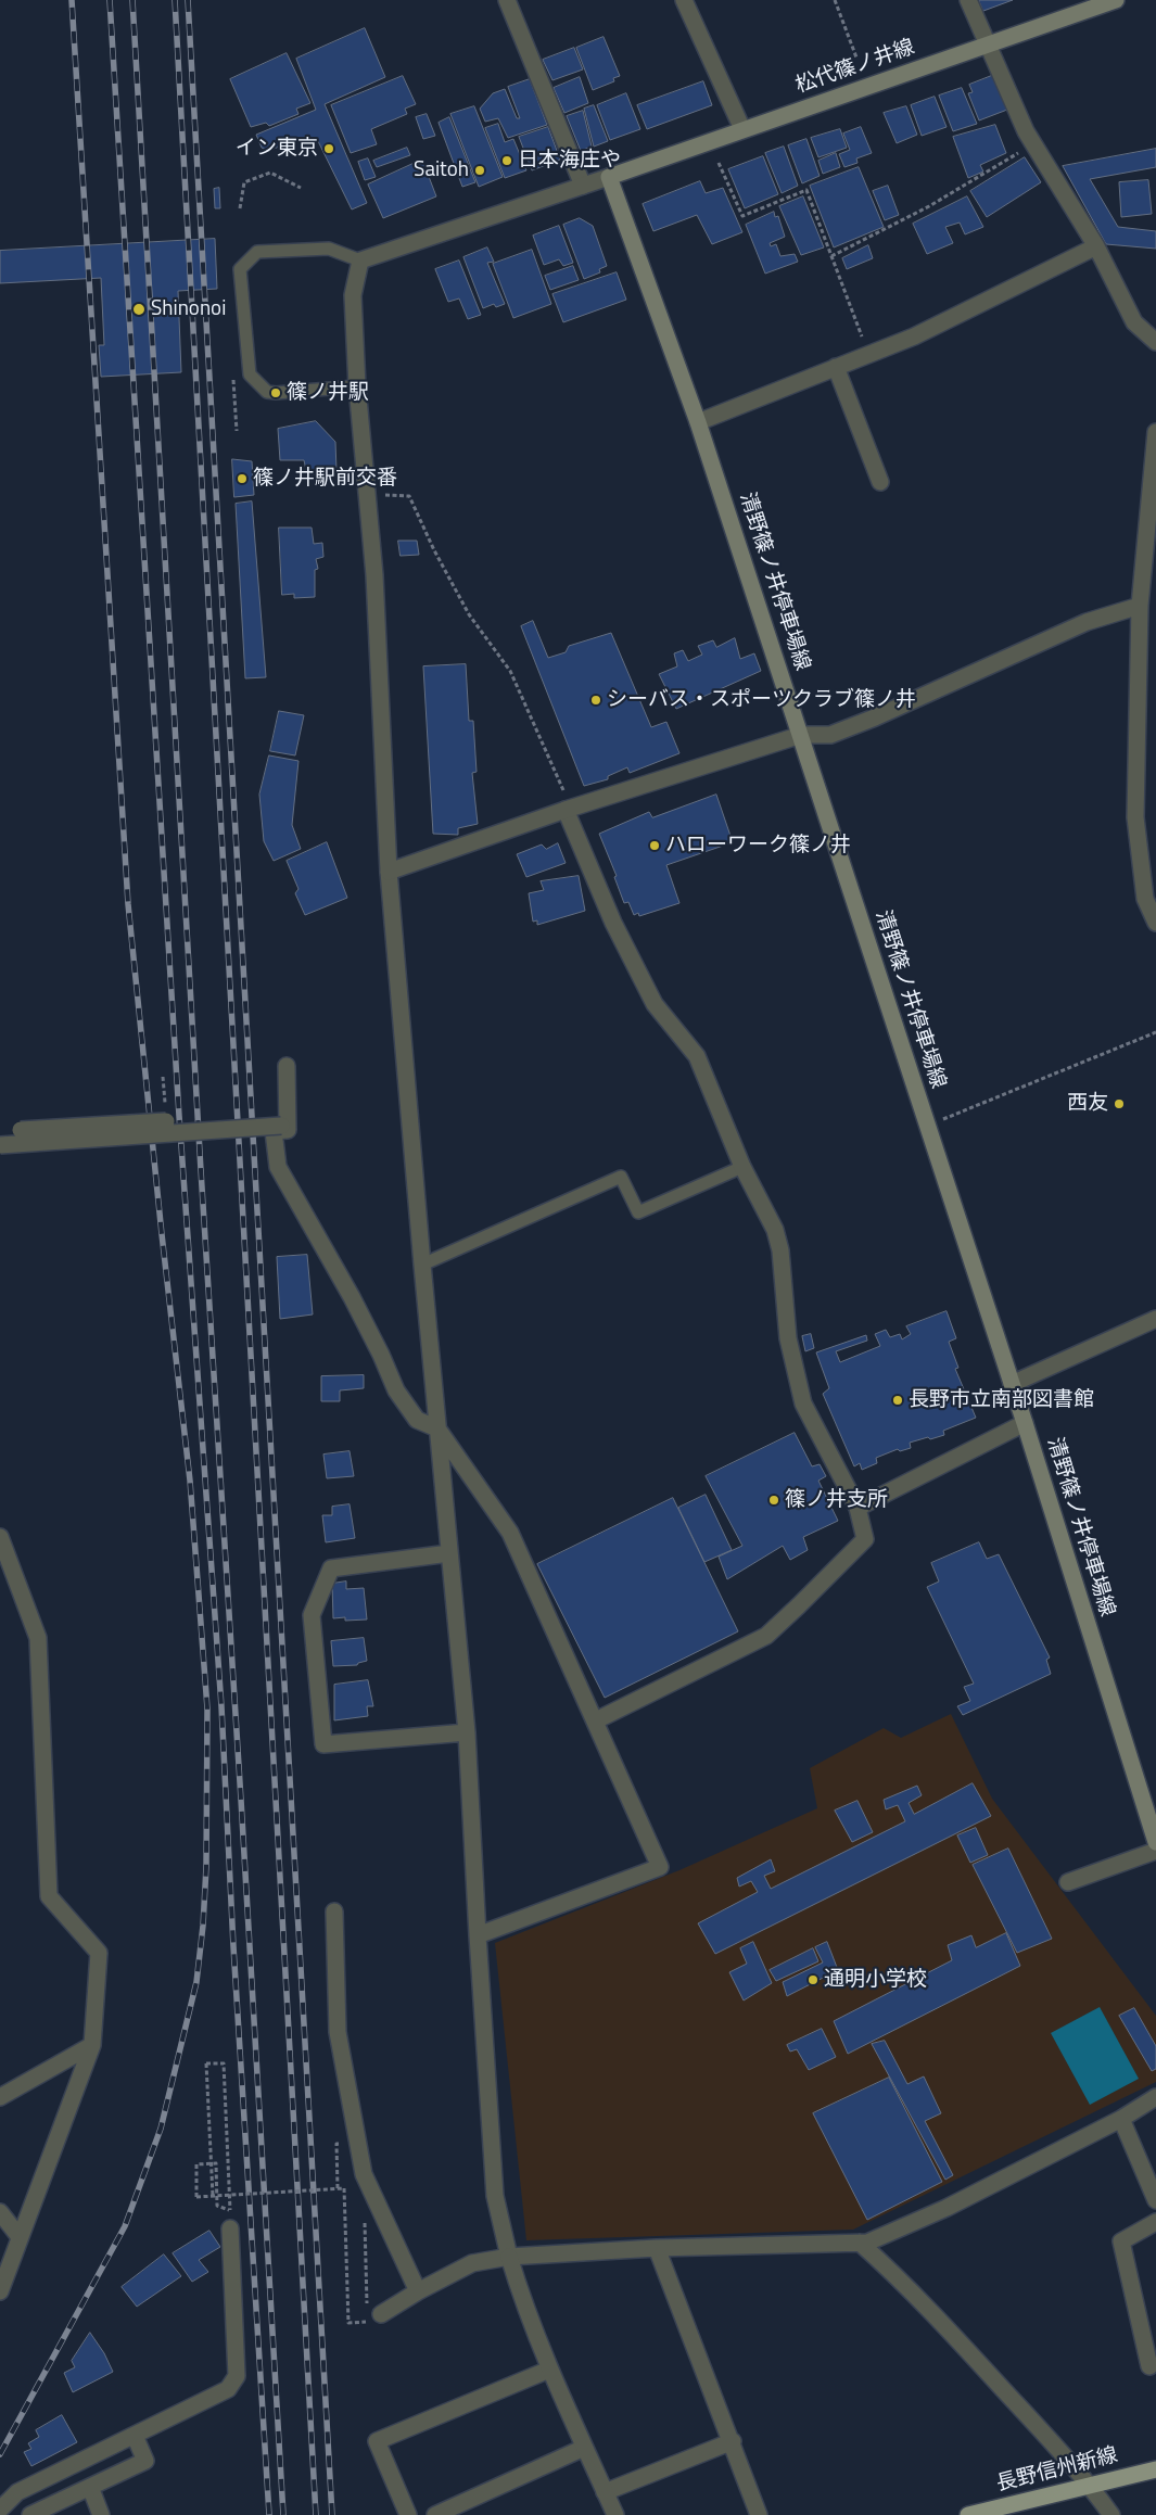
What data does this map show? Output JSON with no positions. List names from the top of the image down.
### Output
{
  "streets": {
    "main road": ["松代篠ノ井線", "清野篠ノ井停車場線", "長野信州新線"]
  },
  "crossings": [
    ["松代篠ノ井線", "清野篠ノ井停車場線"]
  ],
  "places": [
    "イン東京",
    "日本海庄や",
    "Saitoh",
    "Shinonoi",
    "篠ノ井駅",
    "篠ノ井駅前交番",
    "シーバス・スポーツクラブ篠ノ井",
    "ハローワーク篠ノ井",
    "西友",
    "長野市立南部図書館",
    "篠ノ井支所",
    "通明小学校"
  ]
}
